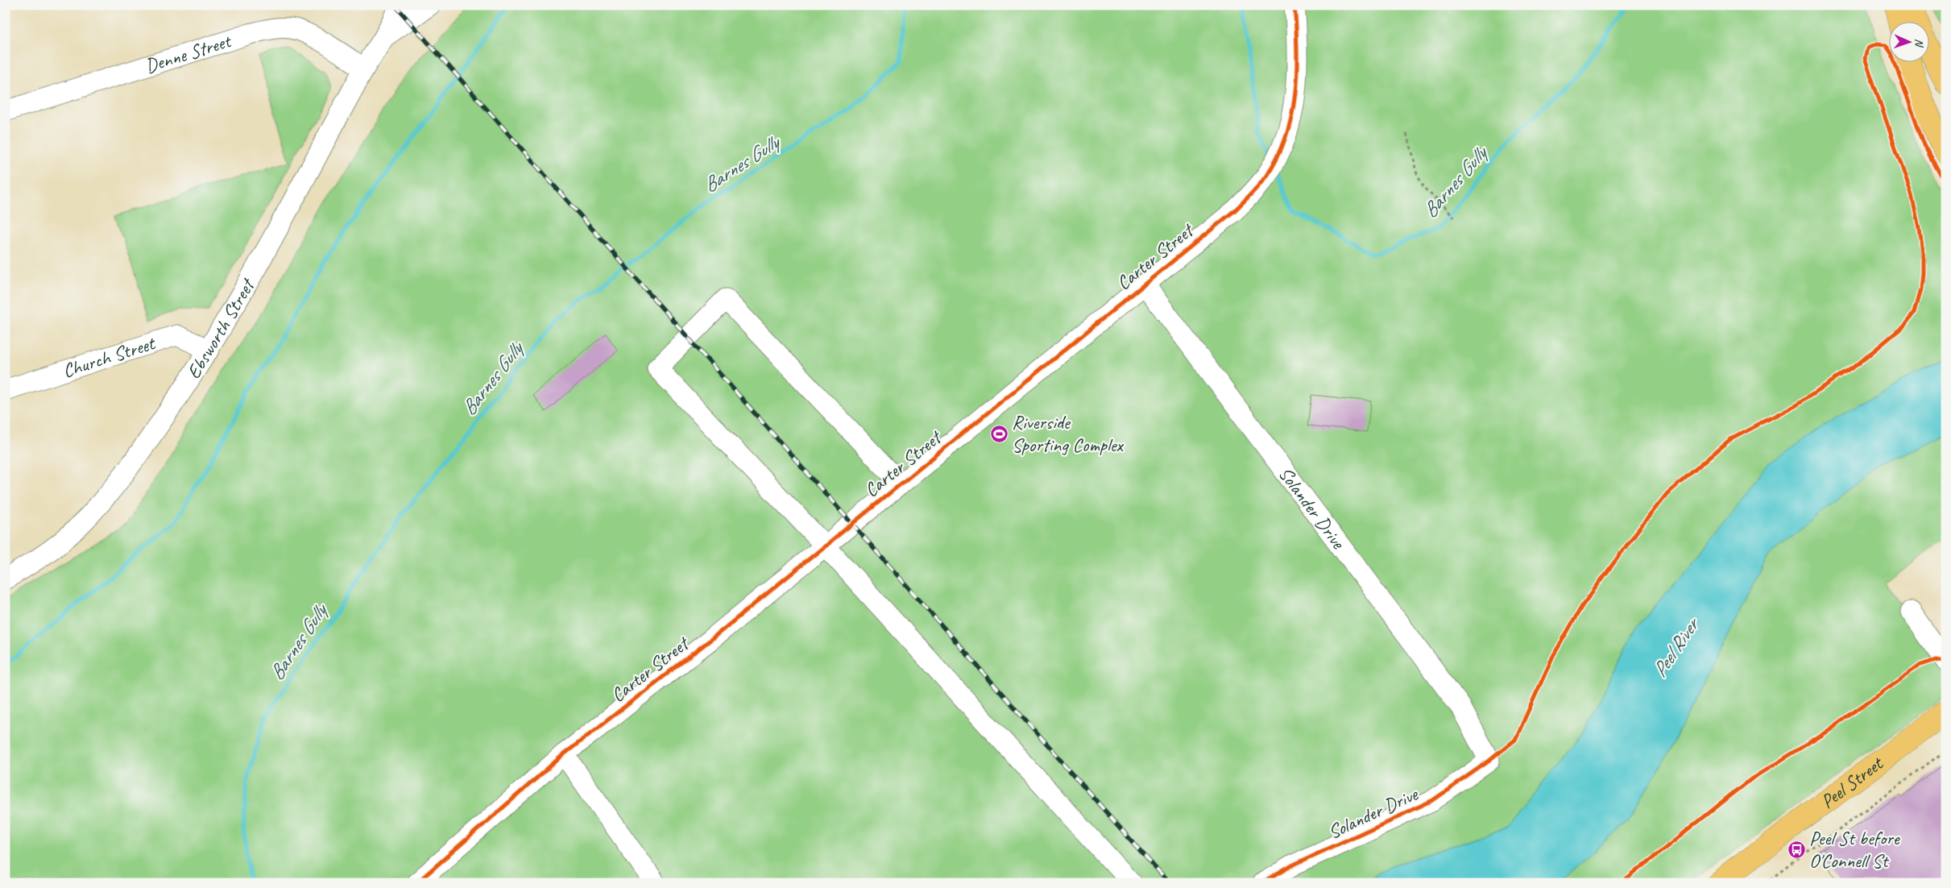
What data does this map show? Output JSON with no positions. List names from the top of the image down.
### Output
{
  "streets": {
    "main road": ["Peel Street"],
    "street": [
      "Denne Street",
      "Carter Street",
      "Ebsworth Street",
      "Church Street",
      "Solander Drive"
    ]
  },
  "crossings": [
    ["Denne Street", "Ebsworth Street"],
    ["Carter Street", "Solander Drive"],
    ["Ebsworth Street", "Church Street"]
  ],
  "water": ["Barnes Gully", "Peel River"],
  "places": {
    "sports": ["Riverside Sporting Complex"],
    "bus stop": ["Peel St before O'Connell St"]
  },
  "north": "right"
}
